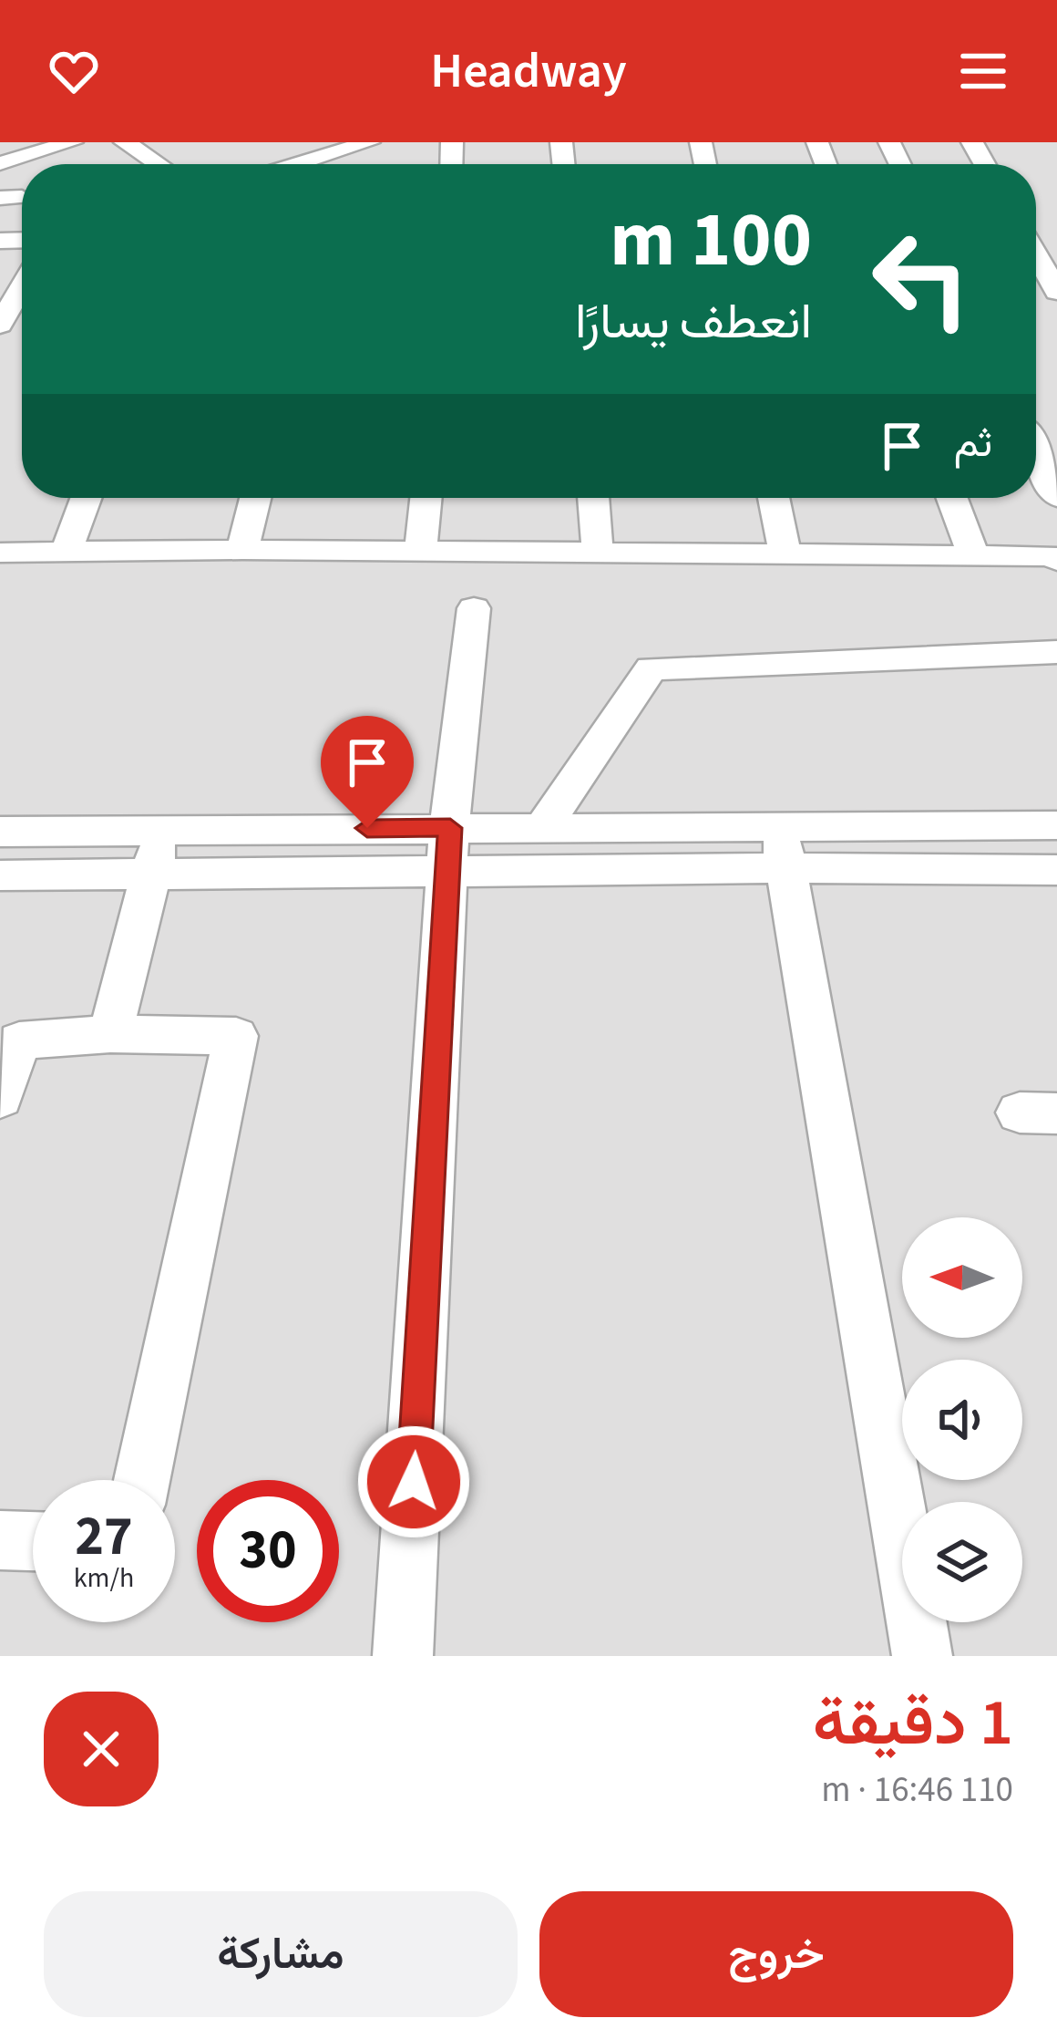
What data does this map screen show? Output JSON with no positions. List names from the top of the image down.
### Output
{
  "north": "left",
  "page": {
    "header": "Headway",
    "turn": ["100 m", "انعطف يسارًا"],
    "then": "ثم",
    "speed": "27 km/h",
    "limit": "30",
    "heading": ["1 دقيقة", "110 m · 16:46"],
    "buttons": ["خروج", "مشاركة"]
  }
}
